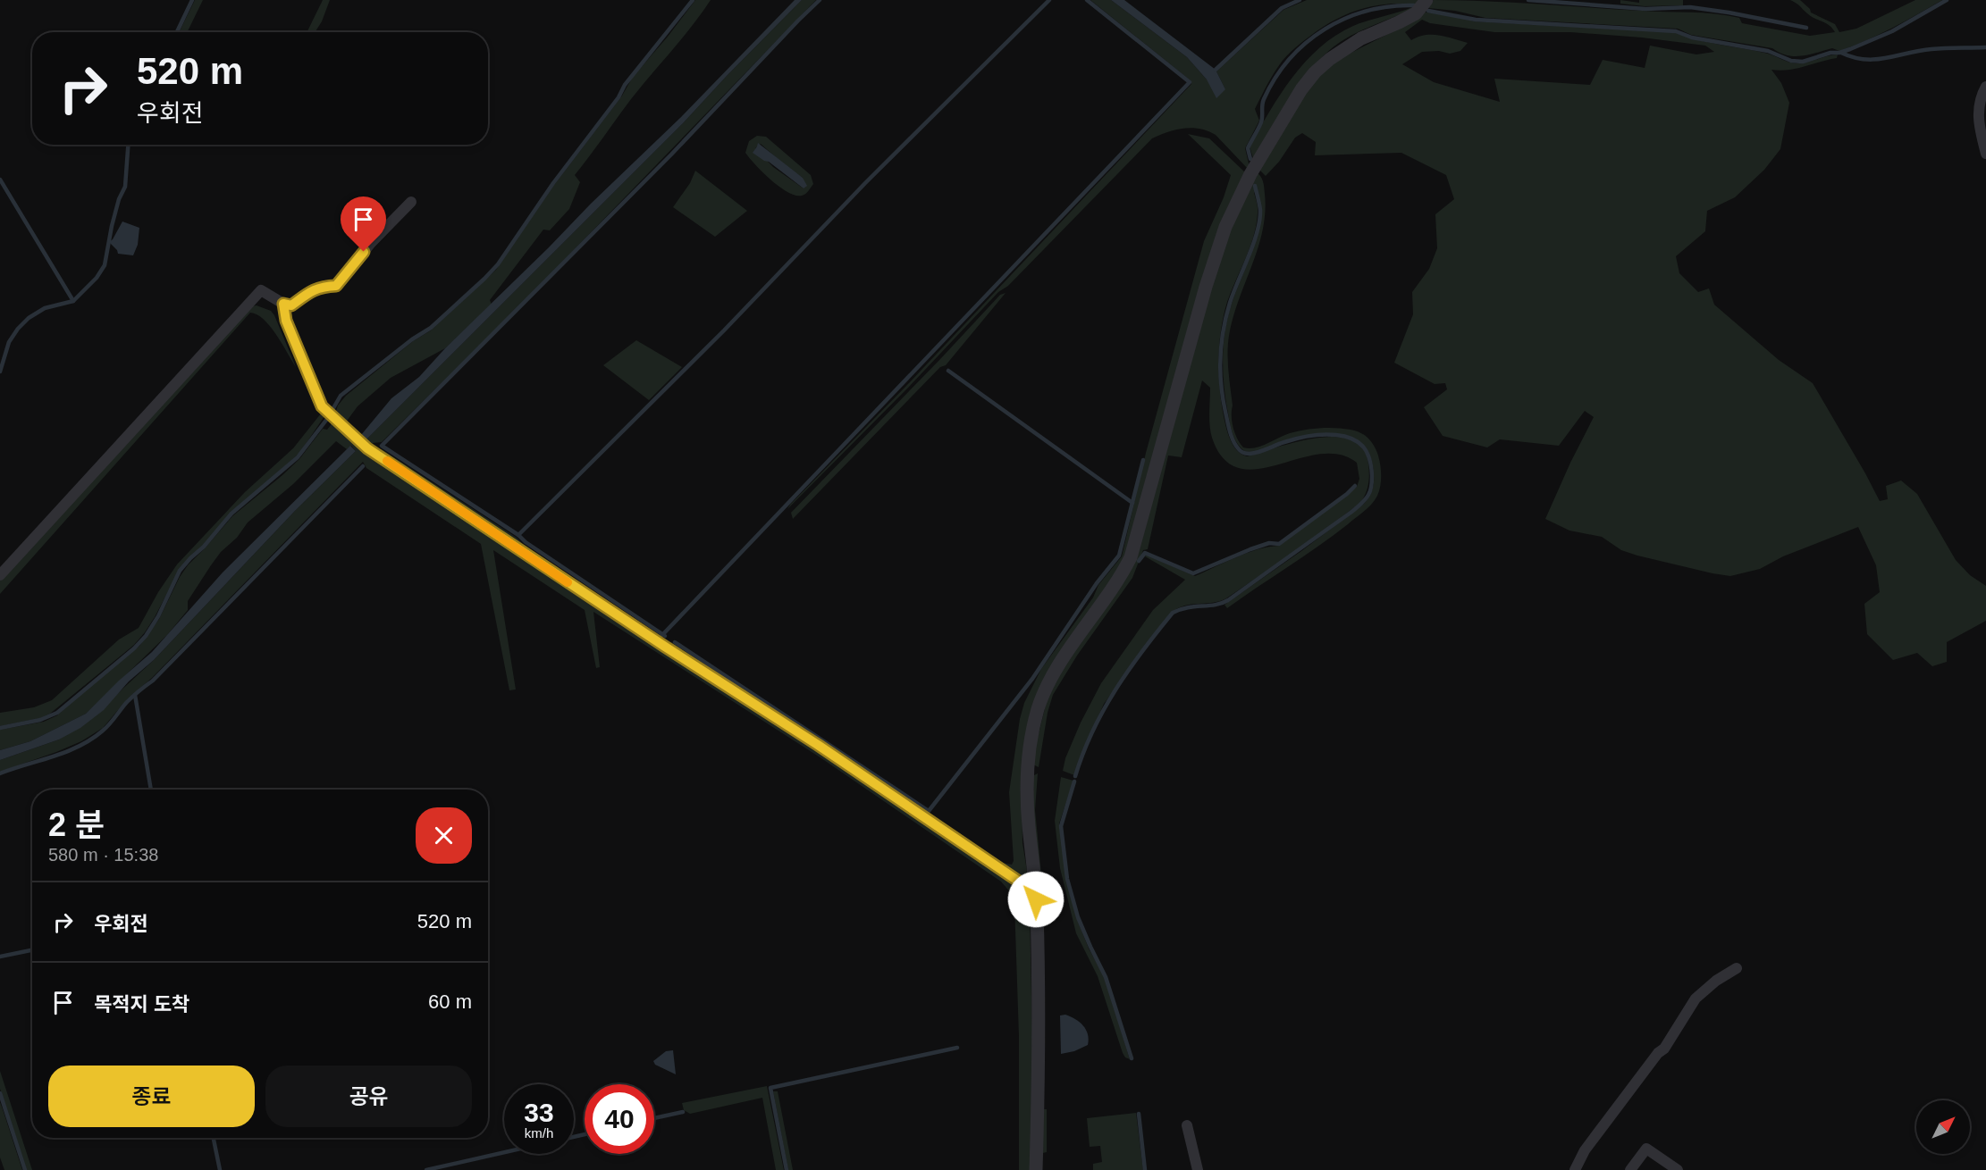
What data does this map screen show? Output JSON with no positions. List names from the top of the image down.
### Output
{
  "north": "top right",
  "page": {
    "turn": ["520 m", "우회전"],
    "heading": ["2 분", "580 m · 15:38"],
    "list": [
      {
        "name": "우회전",
        "value": "520 m"
      },
      {
        "name": "목적지 도착",
        "value": "60 m"
      }
    ],
    "buttons": ["종료", "공유"],
    "speed": "33 km/h",
    "limit": "40"
  }
}
